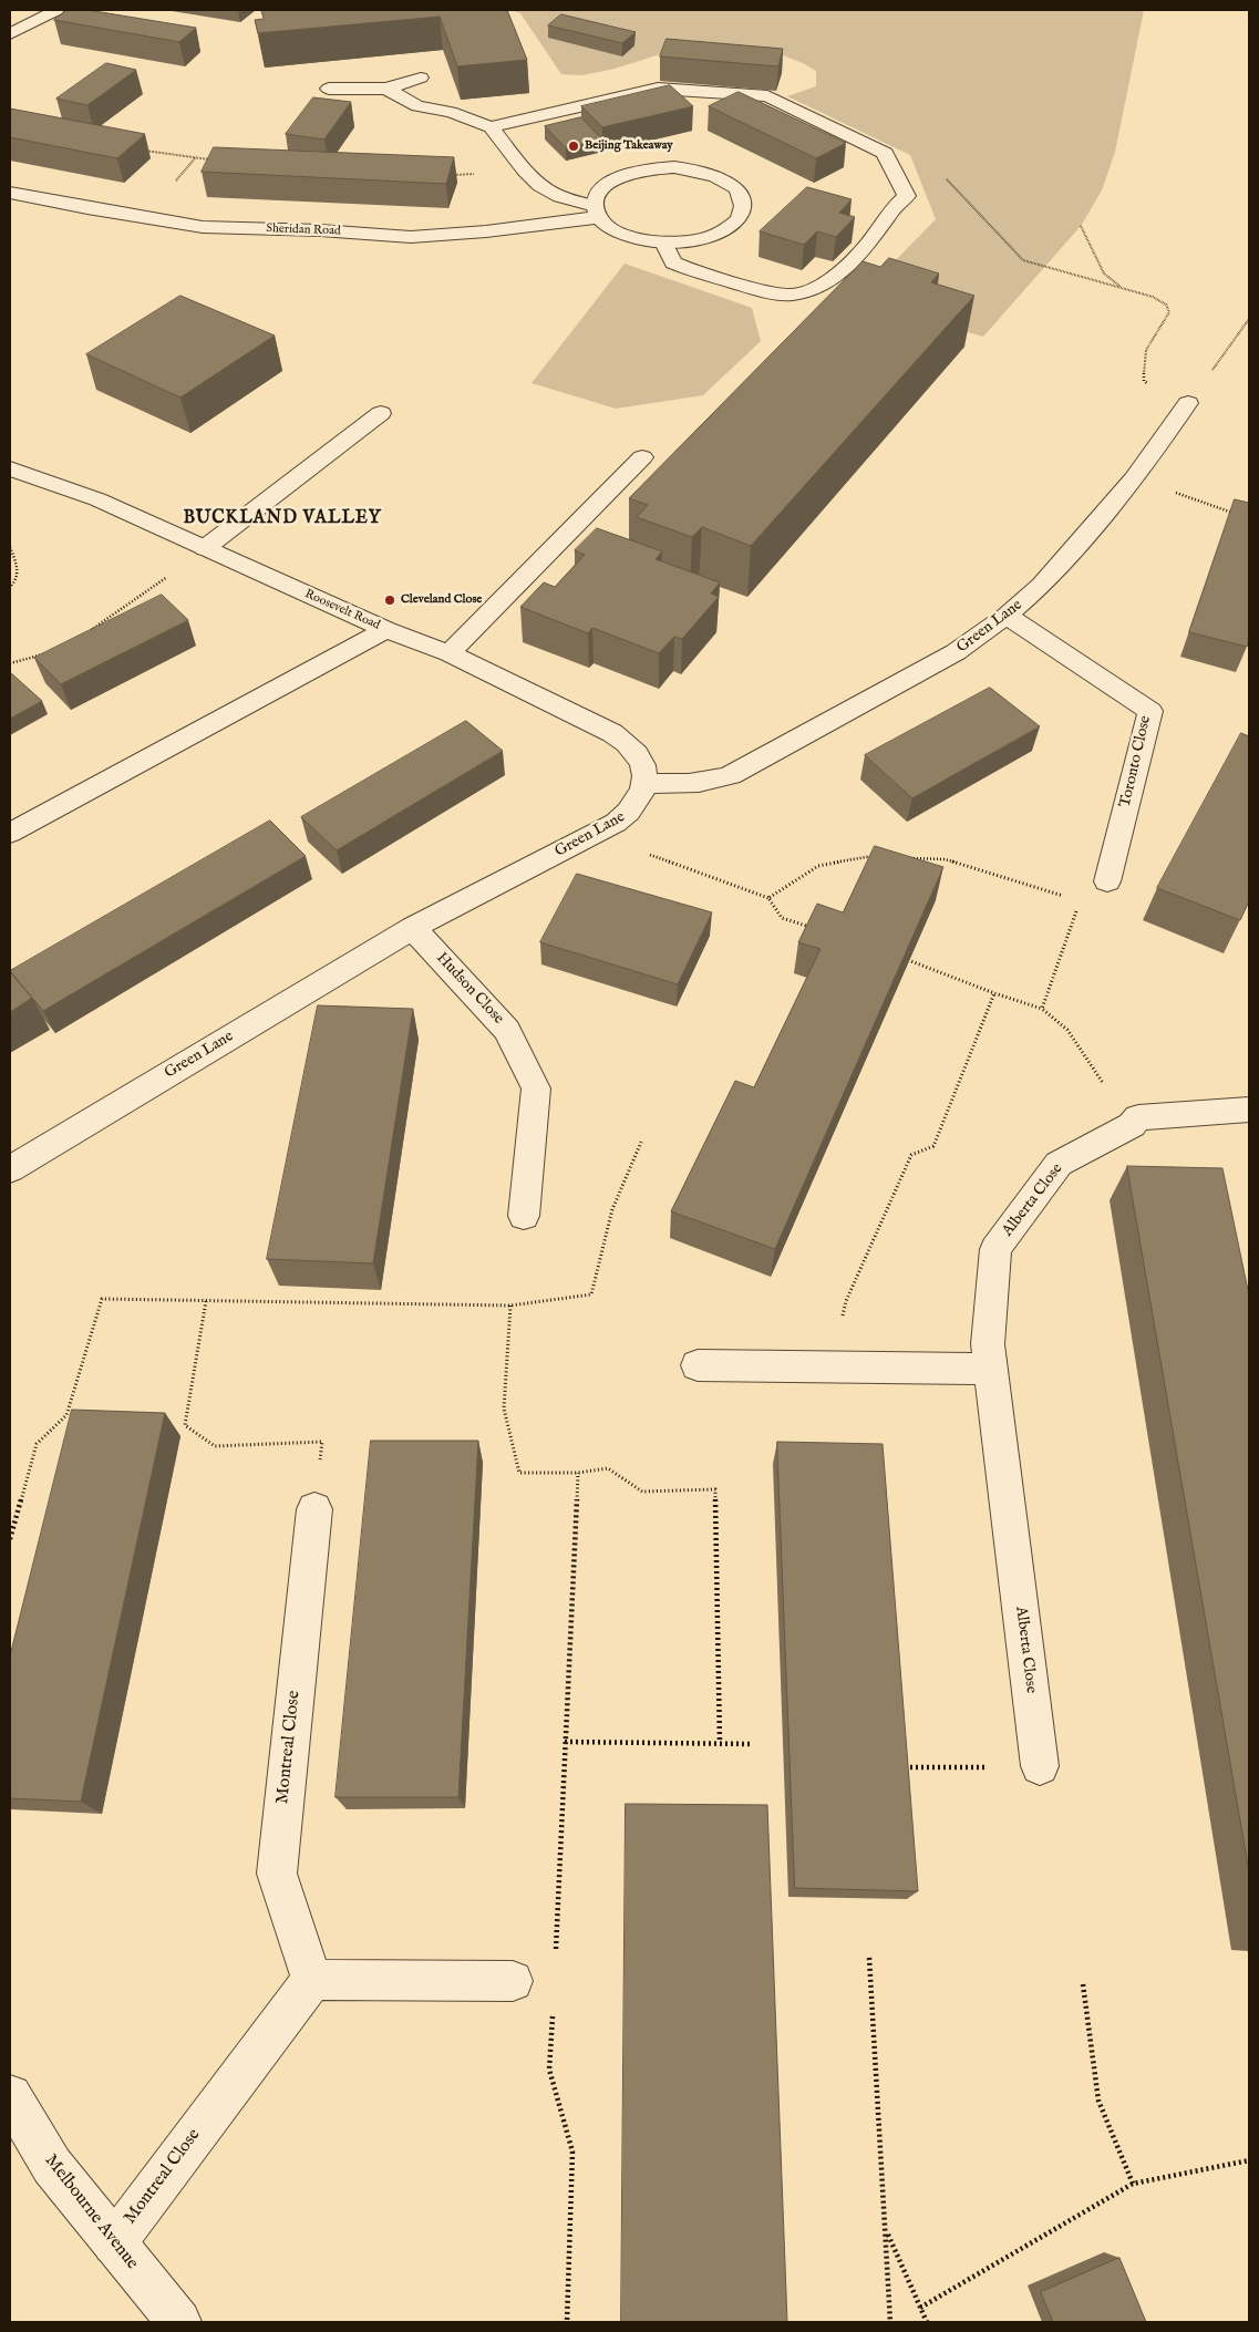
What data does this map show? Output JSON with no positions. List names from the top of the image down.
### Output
{
  "streets": {
    "street": [
      "Sheridan Road",
      "Roosevelt Road",
      "Green Lane",
      "Toronto Close",
      "Hudson Close",
      "Alberta Close",
      "Montreal Close",
      "Melbourne Avenue"
    ]
  },
  "crossings": [
    ["Roosevelt Road", "Green Lane"],
    ["Green Lane", "Toronto Close"],
    ["Green Lane", "Hudson Close"],
    ["Montreal Close", "Melbourne Avenue"]
  ],
  "districts": ["BUCKLAND VALLEY"],
  "places": ["Beijing Takeaway", "Cleveland Close"]
}
